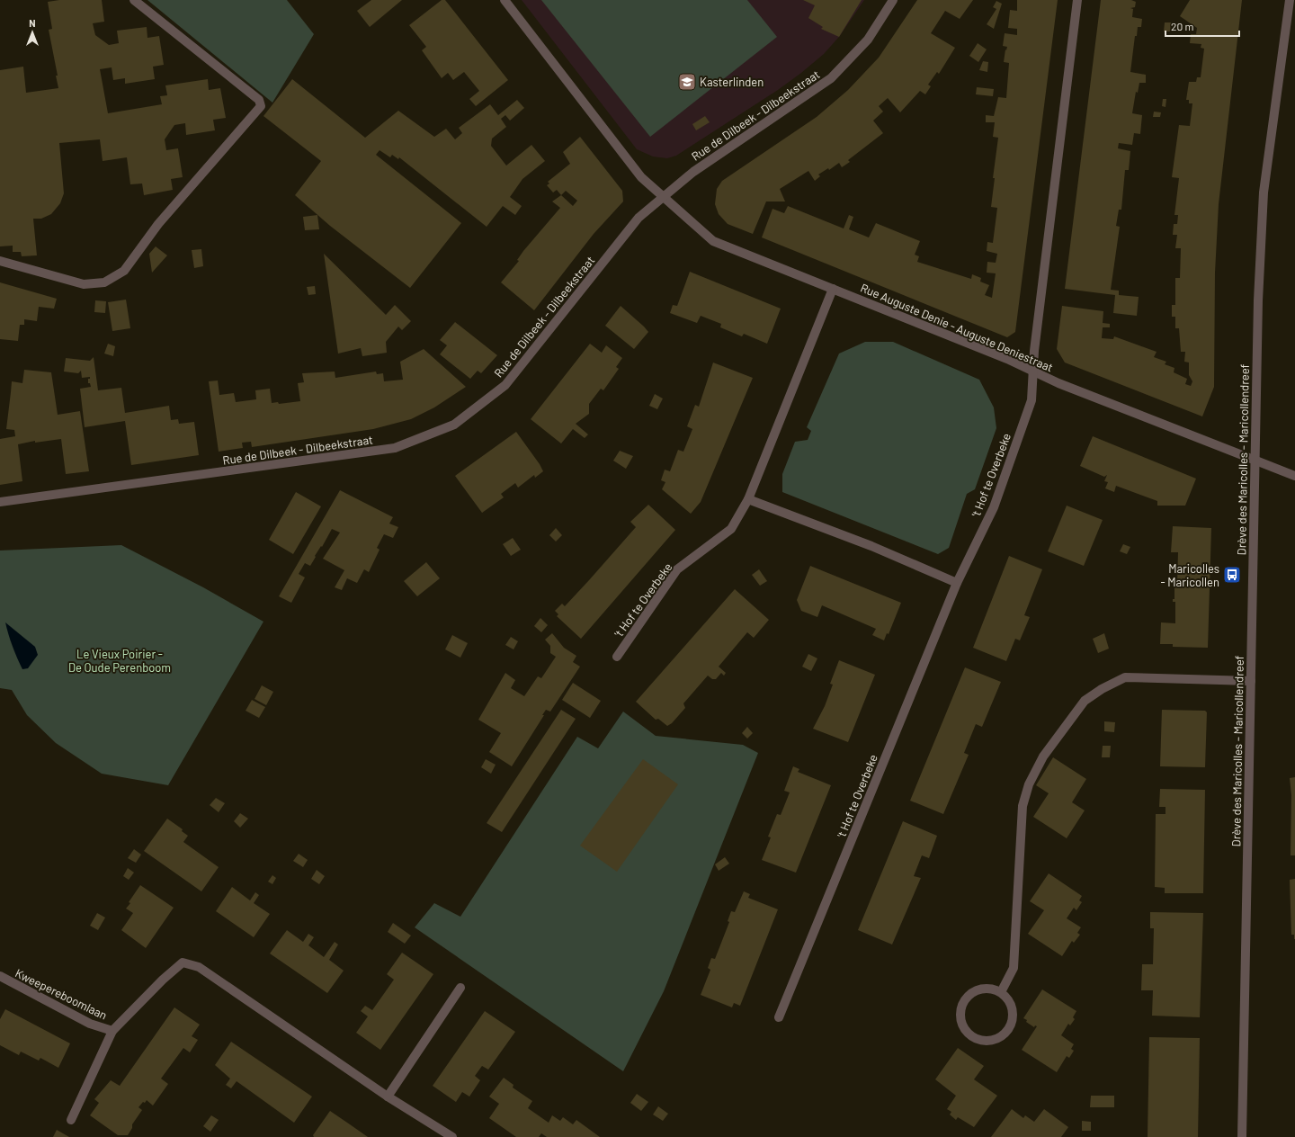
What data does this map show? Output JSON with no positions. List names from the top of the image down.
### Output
{
  "streets": {
    "street": [
      "Rue de Dilbeek - Dilbeekstraat",
      "Rue Auguste Denie - Auguste Deniestraat",
      "Drève des Maricolles - Maricollendreef",
      "'t Hof te Overbeke",
      "Kweepereboomlaan"
    ]
  },
  "crossings": [
    ["Rue de Dilbeek - Dilbeekstraat", "Rue Auguste Denie - Auguste Deniestraat"],
    ["Rue Auguste Denie - Auguste Deniestraat", "Drève des Maricolles - Maricollendreef"],
    ["Rue Auguste Denie - Auguste Deniestraat", "'t Hof te Overbeke"]
  ],
  "parks": ["Le Vieux Poirier - De Oude Perenboom"],
  "places": {
    "school or university": ["Kasterlinden"],
    "bus stop": ["Maricolles - Maricollen"]
  },
  "scale_bar": "20 m",
  "north": "top"
}
